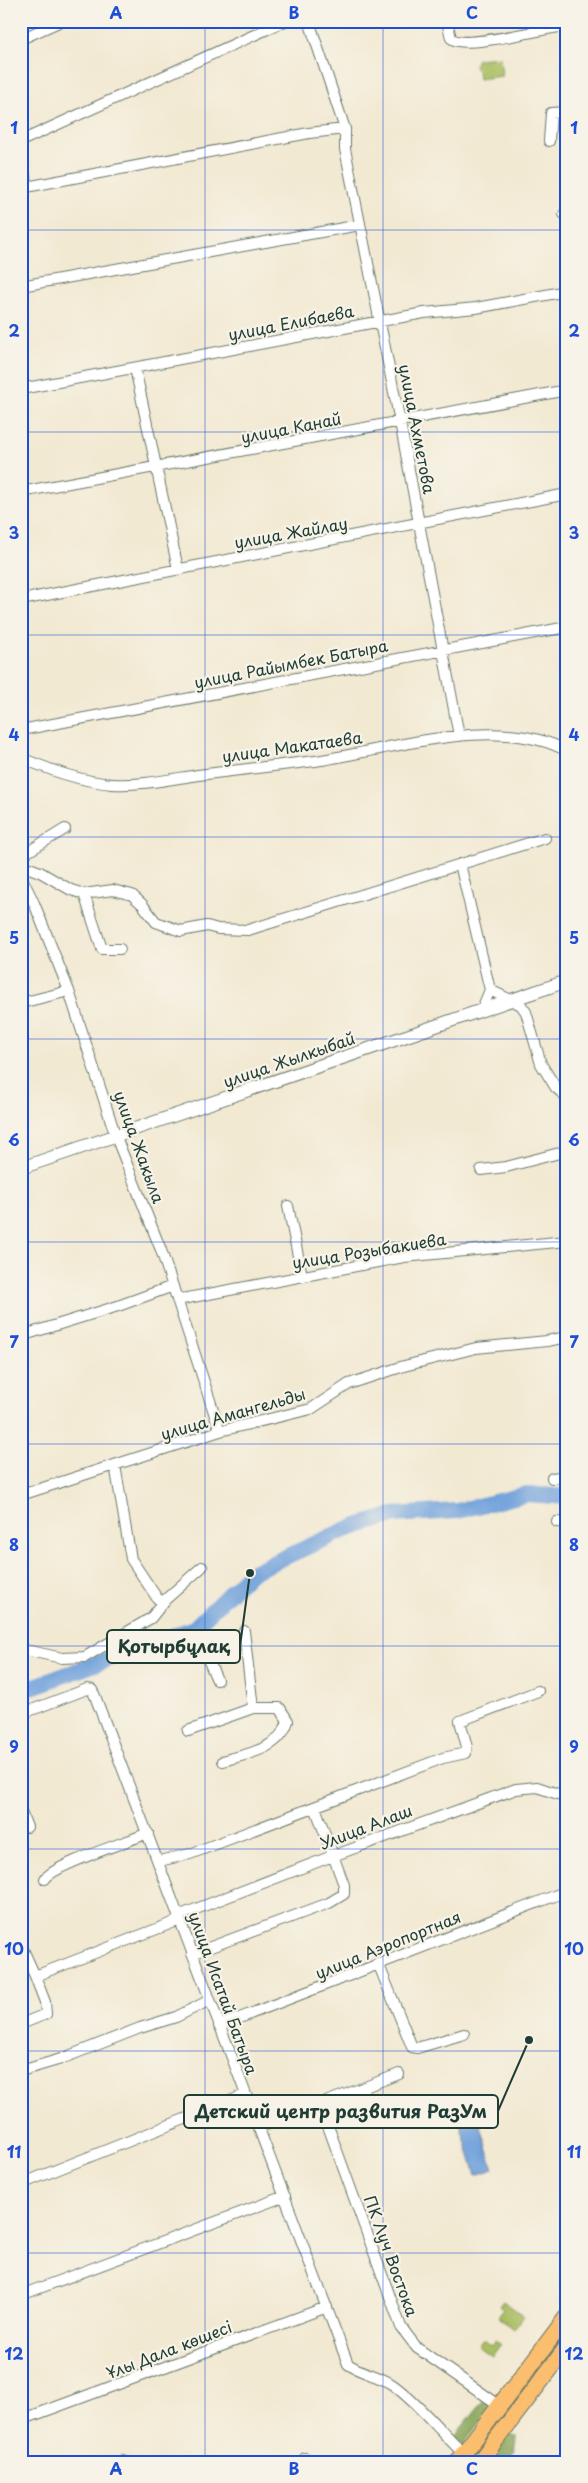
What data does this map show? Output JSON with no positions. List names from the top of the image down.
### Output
{
  "streets": {
    "street": [
      "улица Елибаева",
      "улица Канай",
      "улица Ахметова",
      "улица Жайлау",
      "улица Райымбек Батыра",
      "улица Макатаева",
      "улица Жылкыбай",
      "улица Жакыла",
      "улица Розыбакиева",
      "улица Амангельды",
      "Улица Алаш",
      "улица Аэропортная",
      "улица Исатай Батыра",
      "ПК Луч Востока",
      "Ұлы Дала көшесі"
    ]
  },
  "crossings": [
    ["улица Елибаева", "улица Ахметова"],
    ["улица Канай", "улица Ахметова"],
    ["улица Ахметова", "улица Жайлау"],
    ["улица Ахметова", "улица Райымбек Батыра"],
    ["улица Ахметова", "улица Макатаева"],
    ["улица Жылкыбай", "улица Жакыла"],
    ["улица Жакыла", "улица Розыбакиева"],
    ["улица Жакыла", "улица Амангельды"],
    ["Улица Алаш", "улица Исатай Батыра"],
    ["улица Аэропортная", "улица Исатай Батыра"],
    ["улица Исатай Батыра", "Ұлы Дала көшесі"]
  ],
  "places": ["Қотырбұлақ", "Детский центр развития РазУм"],
  "grid": {
    "columns": ["A", "B", "C"],
    "rows": [
      "1",
      "2",
      "3",
      "4",
      "5",
      "6",
      "7",
      "8",
      "9",
      "10",
      "11",
      "12"
    ]
  }
}
